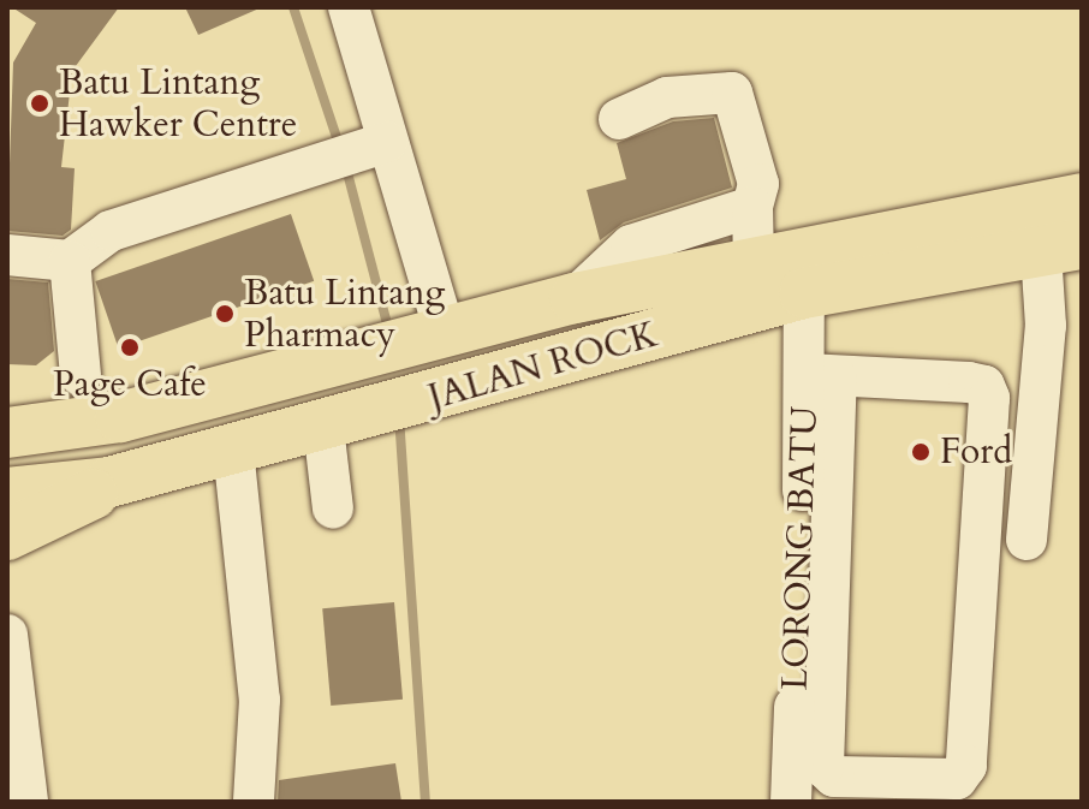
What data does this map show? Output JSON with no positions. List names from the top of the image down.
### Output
{
  "streets": {
    "main road": ["JALAN ROCK"],
    "street": ["LORONG BATU"]
  },
  "crossings": [
    ["JALAN ROCK", "LORONG BATU"]
  ],
  "places": [
    "Batu Lintang Hawker Centre",
    "Batu Lintang Pharmacy",
    "Page Cafe",
    "Ford"
  ]
}
